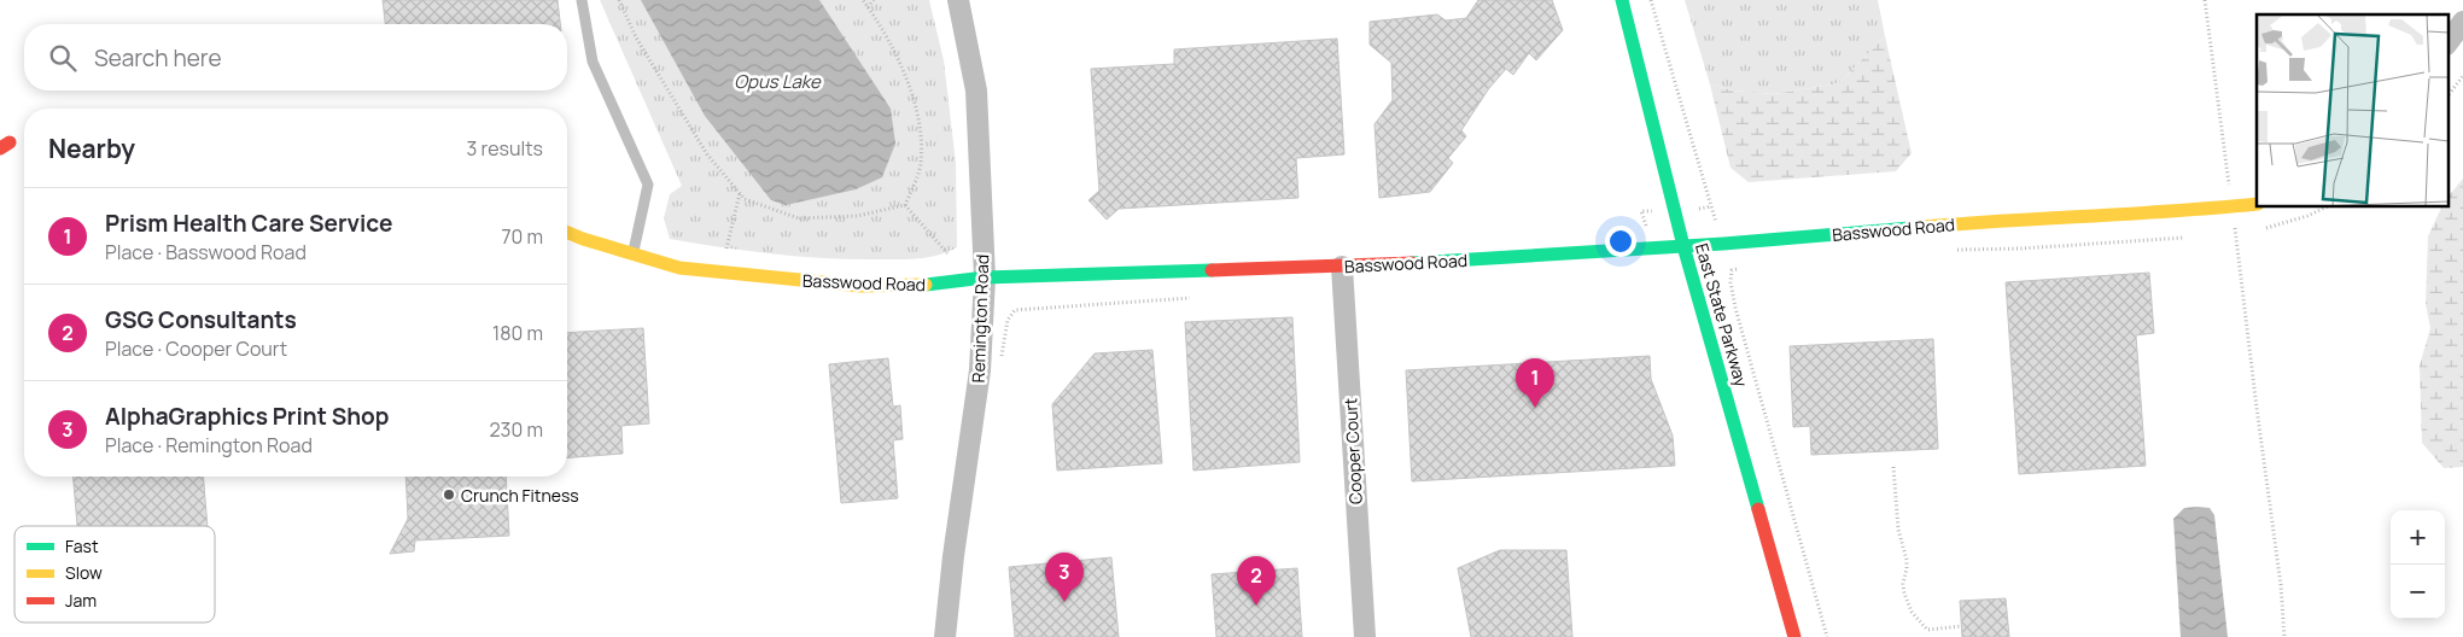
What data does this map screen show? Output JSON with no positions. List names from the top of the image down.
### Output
{
  "streets": {
    "street": [
      "Basswood Road",
      "East State Parkway",
      "Remington Road",
      "Cooper Court"
    ]
  },
  "crossings": [
    ["Basswood Road", "East State Parkway"],
    ["Basswood Road", "Remington Road"],
    ["Basswood Road", "Cooper Court"]
  ],
  "water": ["Opus Lake"],
  "places": ["Crunch Fitness"],
  "legend": ["Fast", "Slow", "Jam"],
  "page": {
    "search": "Search here",
    "heading": ["Nearby", "3 results"],
    "list": [
      {
        "mark": "1",
        "name": "Prism Health Care Service",
        "note": "Place · Basswood Road",
        "value": "70 m"
      },
      {
        "mark": "2",
        "name": "GSG Consultants",
        "note": "Place · Cooper Court",
        "value": "180 m"
      },
      {
        "mark": "3",
        "name": "AlphaGraphics Print Shop",
        "note": "Place · Remington Road",
        "value": "230 m"
      }
    ],
    "pins": ["1", "3", "2"],
    "map_buttons": ["+", "−"]
  }
}
